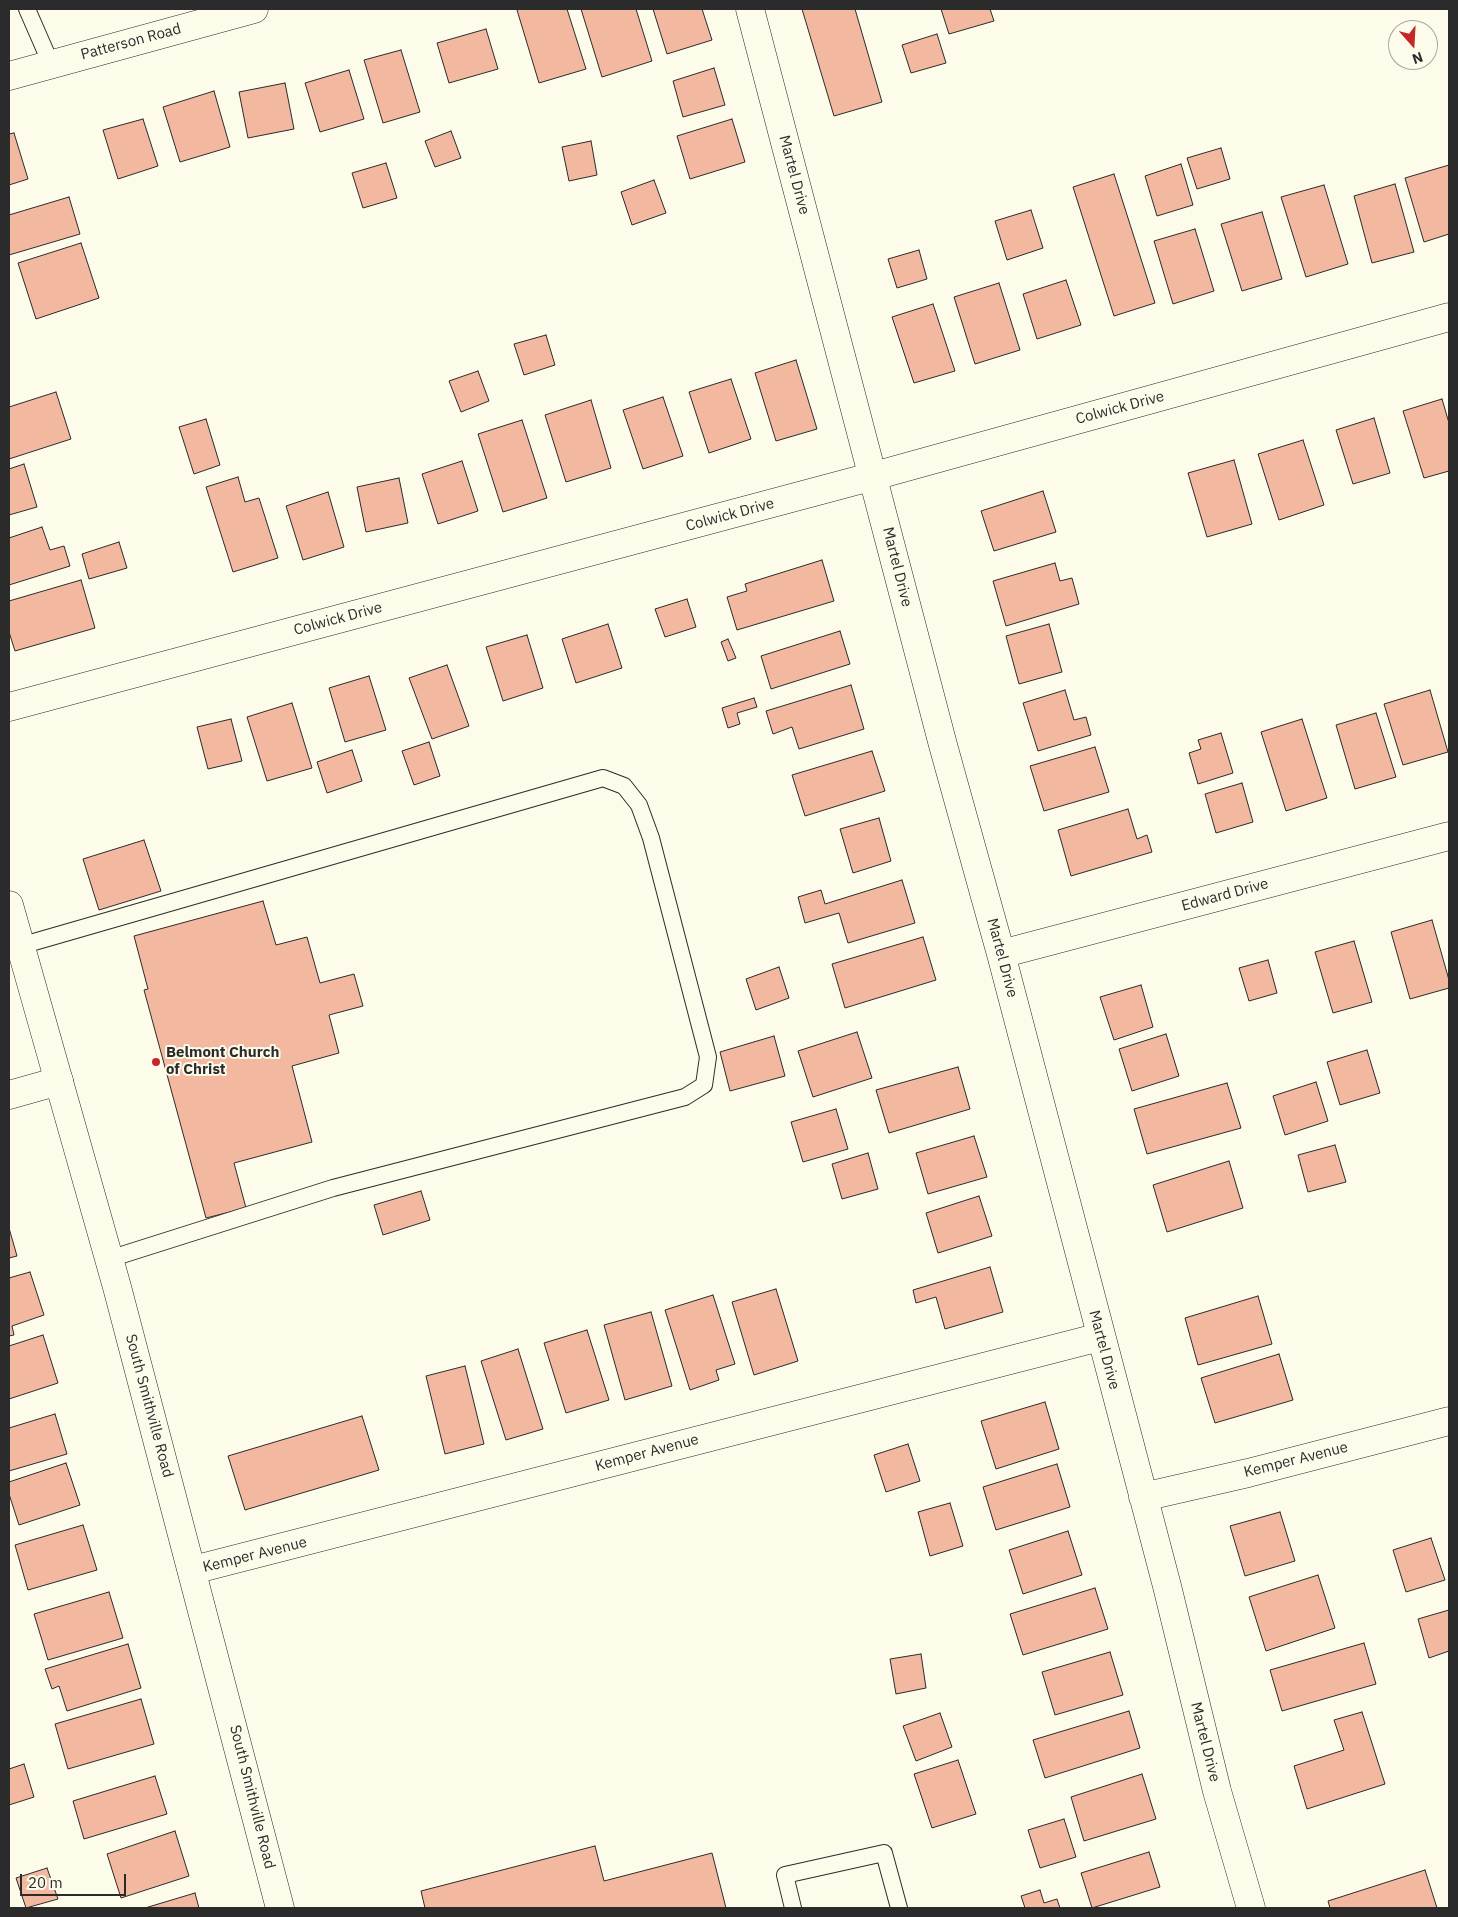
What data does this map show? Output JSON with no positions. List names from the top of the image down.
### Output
{
  "streets": {
    "street": [
      "Patterson Road",
      "Martel Drive",
      "Colwick Drive",
      "Edward Drive",
      "South Smithville Road",
      "Kemper Avenue"
    ]
  },
  "crossings": [
    ["Martel Drive", "Colwick Drive"],
    ["Martel Drive", "Edward Drive"],
    ["Martel Drive", "Kemper Avenue"],
    ["South Smithville Road", "Kemper Avenue"]
  ],
  "places": ["Belmont Church of Christ"],
  "scale_bar": "20 m",
  "north": "bottom"
}
